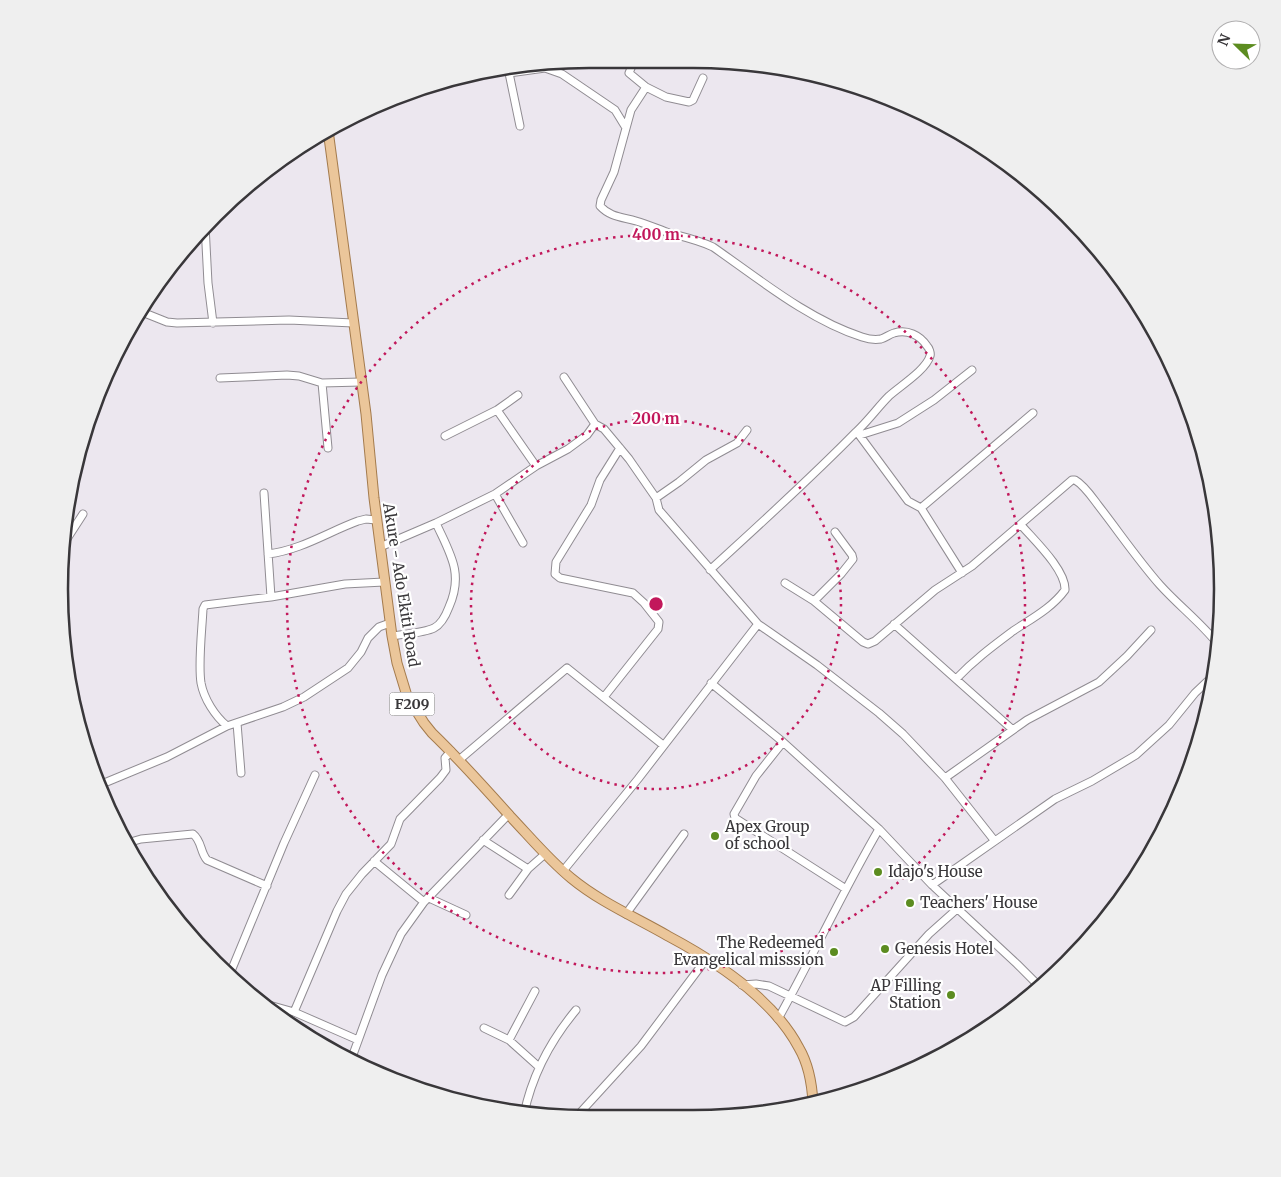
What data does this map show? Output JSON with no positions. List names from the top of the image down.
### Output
{
  "streets": {
    "main road": ["Akure - Ado Ekiti Road", "F209"]
  },
  "places": [
    "Apex Group of school",
    "Idajo's House",
    "Teachers' House",
    "Genesis Hotel",
    "The Redeemed Evangelical misssion",
    "AP Filling Station"
  ],
  "north": "top left",
  "rings": ["400 m", "200 m"]
}
